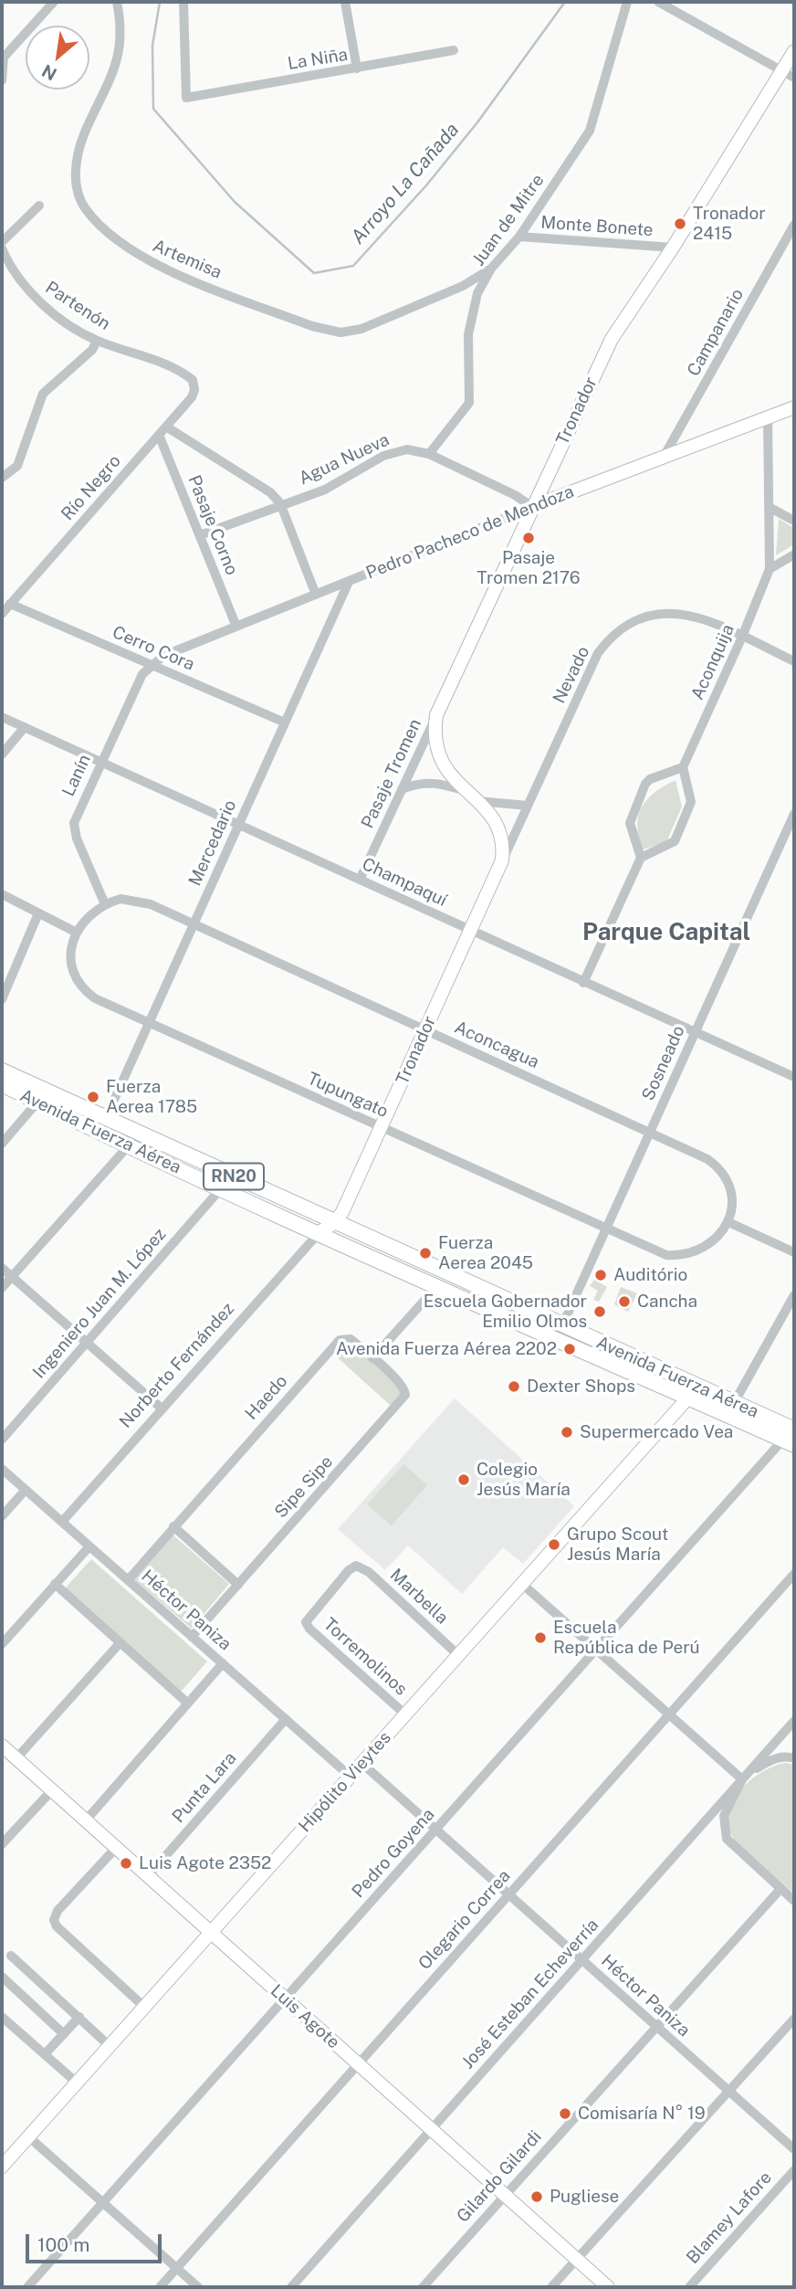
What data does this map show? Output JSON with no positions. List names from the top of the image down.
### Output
{
  "streets": {
    "main road": [
      "Tronador",
      "Pedro Pacheco de Mendoza",
      "Avenida Fuerza Aérea",
      "RN20",
      "Hipólito Vieytes",
      "Luis Agote"
    ],
    "street": [
      "La Niña",
      "Juan de Mitre",
      "Monte Bonete",
      "Artemisa",
      "Partenón",
      "Campanario",
      "Agua Nueva",
      "Río Negro",
      "Pasaje Corno",
      "Cerro Cora",
      "Aconquija",
      "Nevado",
      "Pasaje Tromen",
      "Lanín",
      "Mercedario",
      "Champaquí",
      "Aconcagua",
      "Sosneado",
      "Tupungato",
      "Ingeniero Juan M. López",
      "Norberto Fernández",
      "Haedo",
      "Sipe Sipe",
      "Marbella",
      "Héctor Paniza",
      "Torremolinos",
      "Punta Lara",
      "Pedro Goyena",
      "Olegario Correa",
      "José Esteban Echeverría",
      "Gilardo Gilardi",
      "Blamey Lafore"
    ]
  },
  "crossings": [
    ["Juan de Mitre", "Monte Bonete"],
    ["Juan de Mitre", "Artemisa"],
    ["Juan de Mitre", "Agua Nueva"],
    ["Monte Bonete", "Tronador"],
    ["Partenón", "Río Negro"],
    ["Campanario", "Pedro Pacheco de Mendoza"],
    ["Tronador", "Agua Nueva"],
    ["Tronador", "Pedro Pacheco de Mendoza"],
    ["Tronador", "Nevado"],
    ["Tronador", "Pasaje Tromen"],
    ["Tronador", "Champaquí"],
    ["Tronador", "Aconcagua"],
    ["Tronador", "Tupungato"],
    ["Tronador", "Avenida Fuerza Aérea"],
    ["Tronador", "Norberto Fernández"],
    ["Agua Nueva", "Pasaje Corno"],
    ["Agua Nueva", "Pedro Pacheco de Mendoza"],
    ["Río Negro", "Pasaje Corno"],
    ["Río Negro", "Cerro Cora"],
    ["Pasaje Corno", "Pedro Pacheco de Mendoza"],
    ["Pedro Pacheco de Mendoza", "Cerro Cora"],
    ["Pedro Pacheco de Mendoza", "Aconquija"],
    ["Pedro Pacheco de Mendoza", "Lanín"],
    ["Pedro Pacheco de Mendoza", "Mercedario"],
    ["Cerro Cora", "Lanín"],
    ["Cerro Cora", "Mercedario"],
    ["Aconquija", "Nevado"],
    ["Pasaje Tromen", "Champaquí"],
    ["Lanín", "Mercedario"],
    ["Lanín", "Champaquí"],
    ["Lanín", "Aconcagua"],
    ["Lanín", "Tupungato"],
    ["Mercedario", "Champaquí"],
    ["Mercedario", "Aconcagua"],
    ["Mercedario", "Tupungato"],
    ["Mercedario", "Avenida Fuerza Aérea"],
    ["Champaquí", "Sosneado"],
    ["Aconcagua", "Sosneado"],
    ["Aconcagua", "Tupungato"],
    ["Sosneado", "Tupungato"],
    ["Sosneado", "Avenida Fuerza Aérea"],
    ["Avenida Fuerza Aérea", "Ingeniero Juan M. López"],
    ["Avenida Fuerza Aérea", "Norberto Fernández"],
    ["Avenida Fuerza Aérea", "Hipólito Vieytes"],
    ["Avenida Fuerza Aérea", "Pedro Goyena"],
    ["Norberto Fernández", "Héctor Paniza"],
    ["Haedo", "Sipe Sipe"],
    ["Haedo", "Héctor Paniza"],
    ["Sipe Sipe", "Héctor Paniza"],
    ["Marbella", "Torremolinos"],
    ["Marbella", "Hipólito Vieytes"],
    ["Héctor Paniza", "Hipólito Vieytes"],
    ["Héctor Paniza", "Punta Lara"],
    ["Héctor Paniza", "Pedro Goyena"],
    ["Héctor Paniza", "Olegario Correa"],
    ["Héctor Paniza", "José Esteban Echeverría"],
    ["Héctor Paniza", "Gilardo Gilardi"],
    ["Torremolinos", "Hipólito Vieytes"],
    ["Hipólito Vieytes", "Luis Agote"],
    ["Punta Lara", "Luis Agote"],
    ["Pedro Goyena", "Luis Agote"],
    ["Olegario Correa", "Luis Agote"],
    ["José Esteban Echeverría", "Luis Agote"],
    ["Luis Agote", "Gilardo Gilardi"]
  ],
  "districts": ["Parque Capital"],
  "water": ["Arroyo La Cañada"],
  "places": [
    "Tronador 2415",
    "Pasaje Tromen 2176",
    "Fuerza Aerea 1785",
    "Fuerza Aerea 2045",
    "Auditório",
    "Cancha",
    "Escuela Gobernador Emilio Olmos",
    "Avenida Fuerza Aérea 2202",
    "Dexter Shops",
    "Supermercado Vea",
    "Colegio Jesús María",
    "Grupo Scout Jesús María",
    "Escuela República de Perú",
    "Luis Agote 2352",
    "Comisaría N° 19",
    "Pugliese"
  ],
  "scale_bar": "100 m",
  "north": "bottom left"
}
